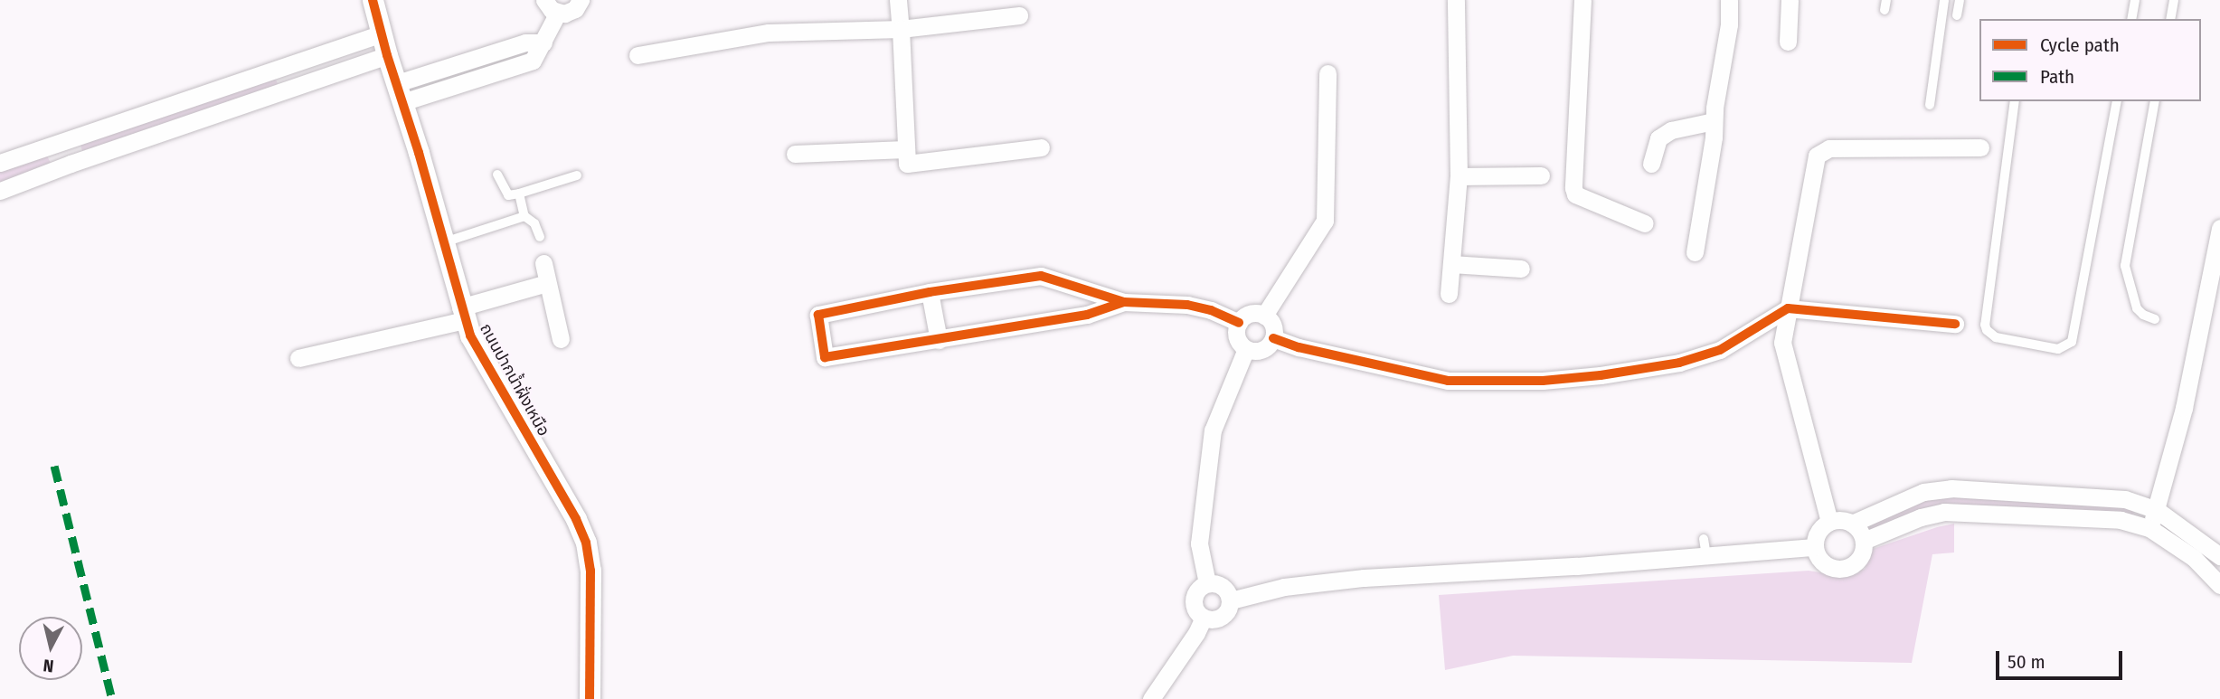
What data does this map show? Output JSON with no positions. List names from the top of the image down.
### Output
{
  "streets": {
    "street": ["ถนนปากน้ำฝั่งเหนือ"]
  },
  "legend": ["Cycle path", "Path"],
  "scale_bar": "50 m",
  "north": "bottom"
}
